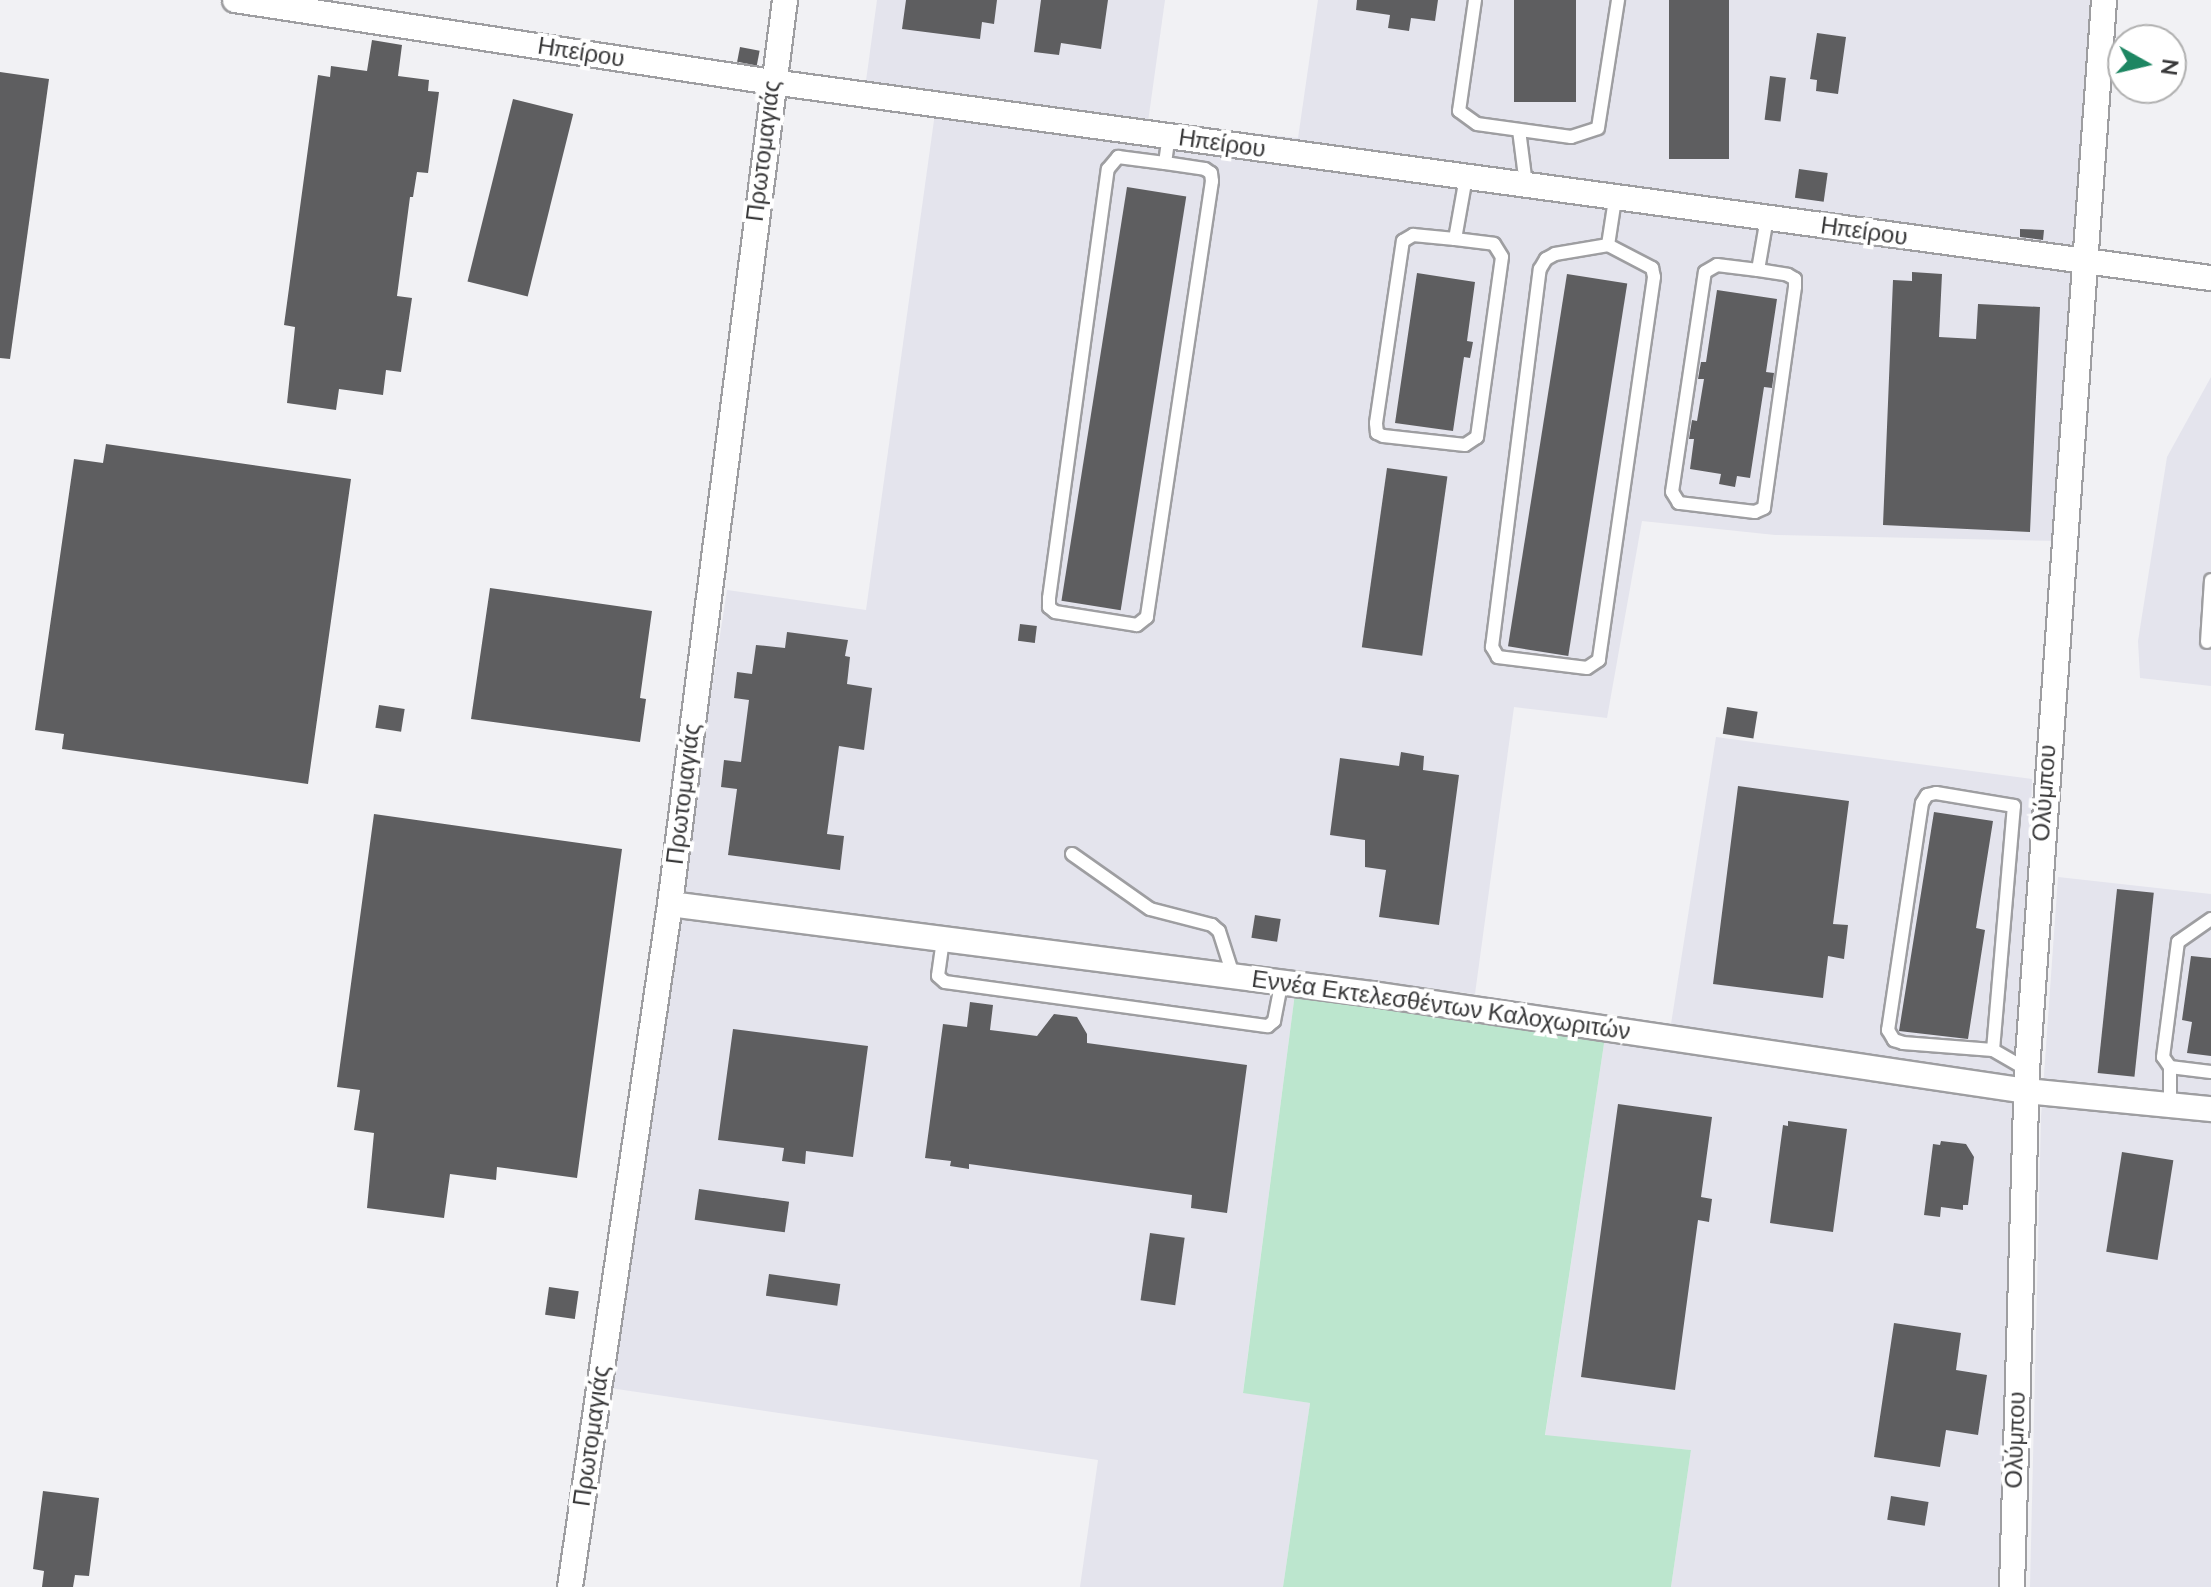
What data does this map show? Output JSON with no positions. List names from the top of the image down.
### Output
{
  "streets": {
    "street": [
      "Ηπείρου",
      "Πρωτομαγιάς",
      "Ολύμπου",
      "Εννέα Εκτελεσθέντων Καλοχωριτών"
    ]
  },
  "crossings": [
    ["Ηπείρου", "Πρωτομαγιάς"],
    ["Ηπείρου", "Ολύμπου"],
    ["Πρωτομαγιάς", "Εννέα Εκτελεσθέντων Καλοχωριτών"],
    ["Ολύμπου", "Εννέα Εκτελεσθέντων Καλοχωριτών"]
  ],
  "north": "right"
}
